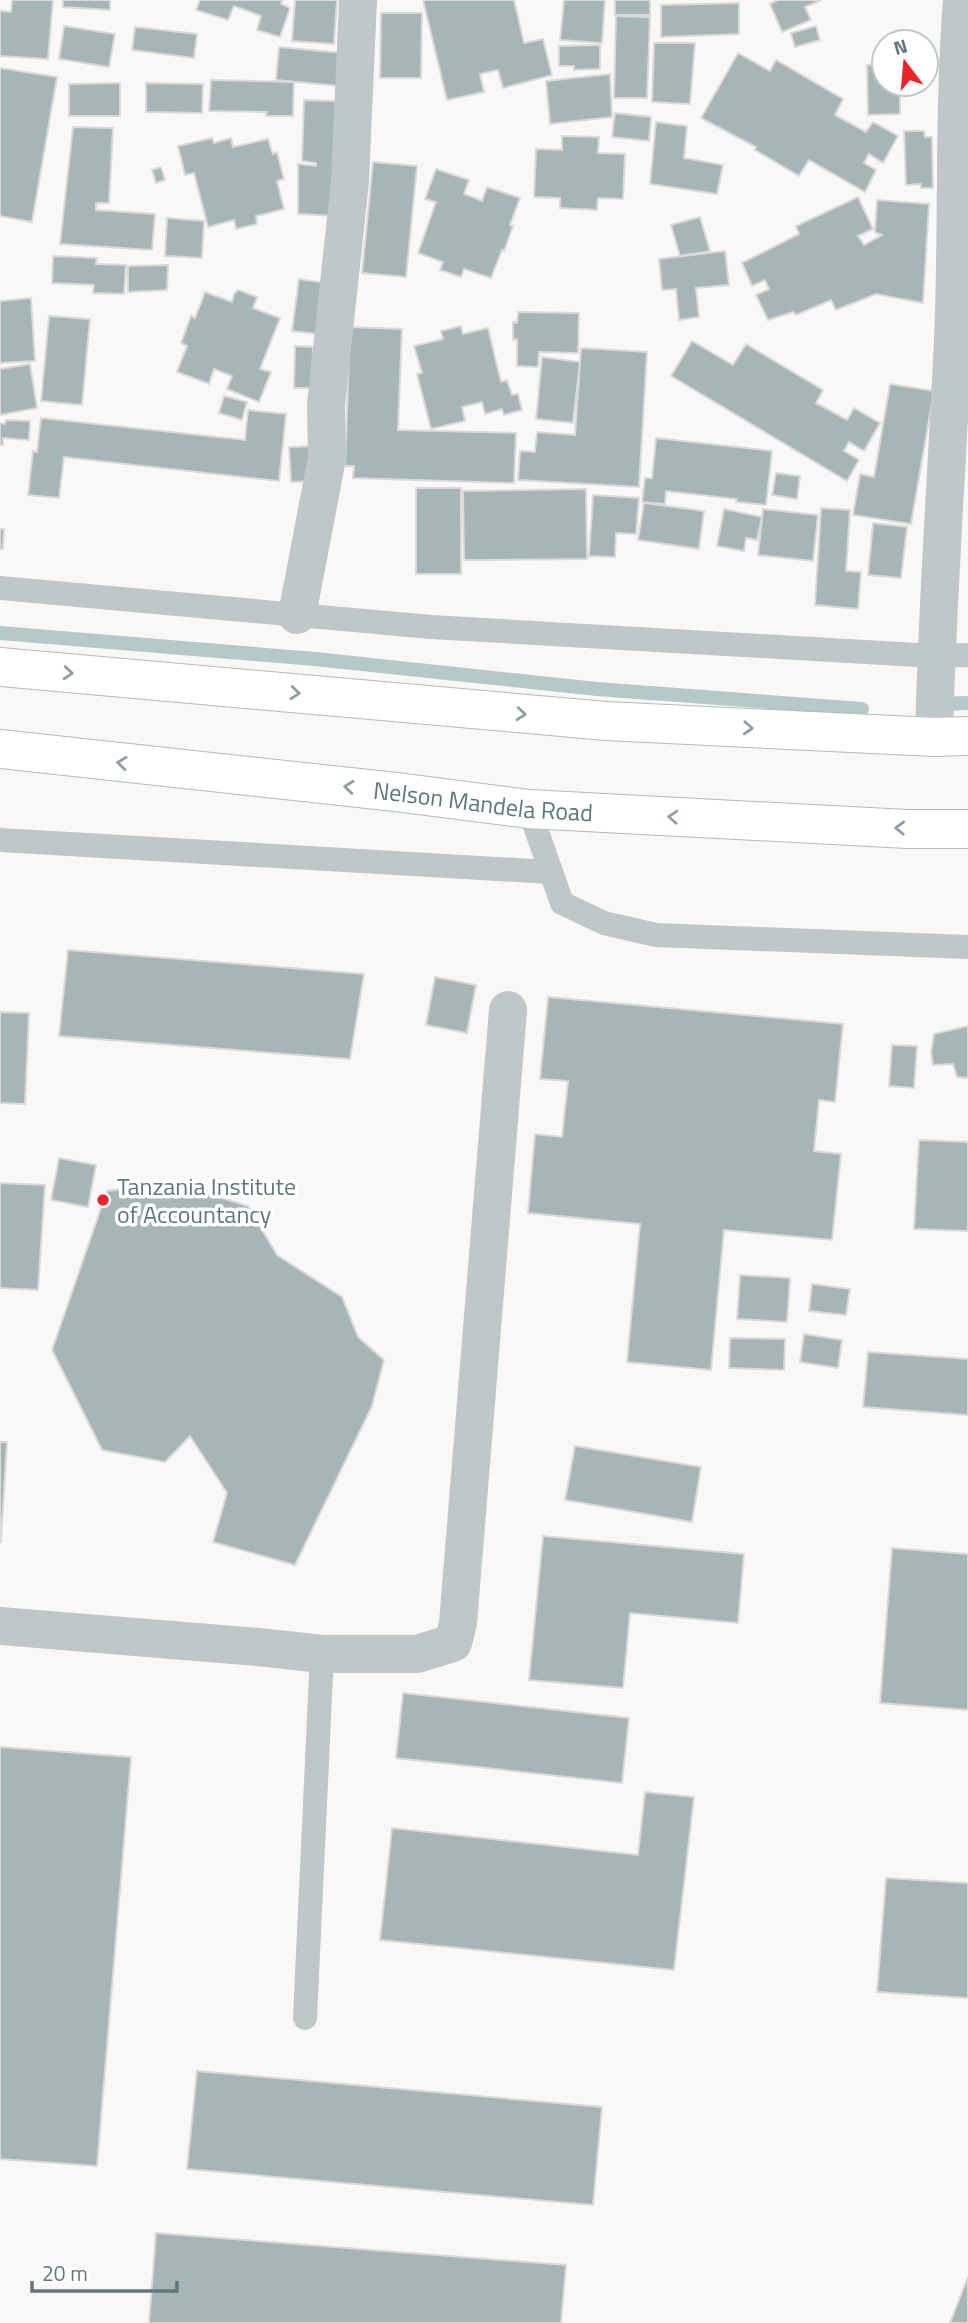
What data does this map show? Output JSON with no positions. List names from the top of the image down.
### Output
{
  "streets": {
    "main road": ["Nelson Mandela Road"]
  },
  "places": ["Tanzania Institute of Accountancy"],
  "scale_bar": "20 m",
  "north": "top"
}
